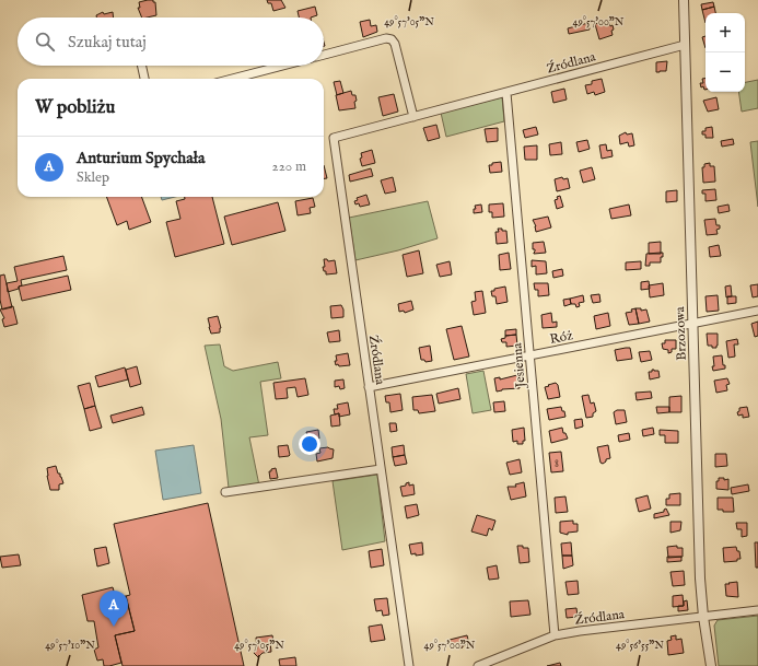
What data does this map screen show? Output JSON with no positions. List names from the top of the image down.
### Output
{
  "streets": {
    "street": [
      "Źródlana",
      "Brzozowa",
      "Róż",
      "Jesienna"
    ]
  },
  "crossings": [
    ["Źródlana", "Brzozowa"],
    ["Źródlana", "Róż"],
    ["Źródlana", "Jesienna"],
    ["Brzozowa", "Róż"],
    ["Róż", "Jesienna"]
  ],
  "house_numbers": ["8"],
  "page": {
    "map_buttons": ["+", "−"],
    "search": "Szukaj tutaj",
    "heading": "W pobliżu",
    "list": [
      {
        "mark": "A",
        "name": "Anturium Spychała",
        "note": "Sklep",
        "value": "220 m"
      }
    ],
    "pins": "A"
  },
  "coordinates": [
    "49°57'05\"N",
    "49°57'00\"N",
    "49°57'10\"N",
    "49°56'55\"N"
  ]
}
